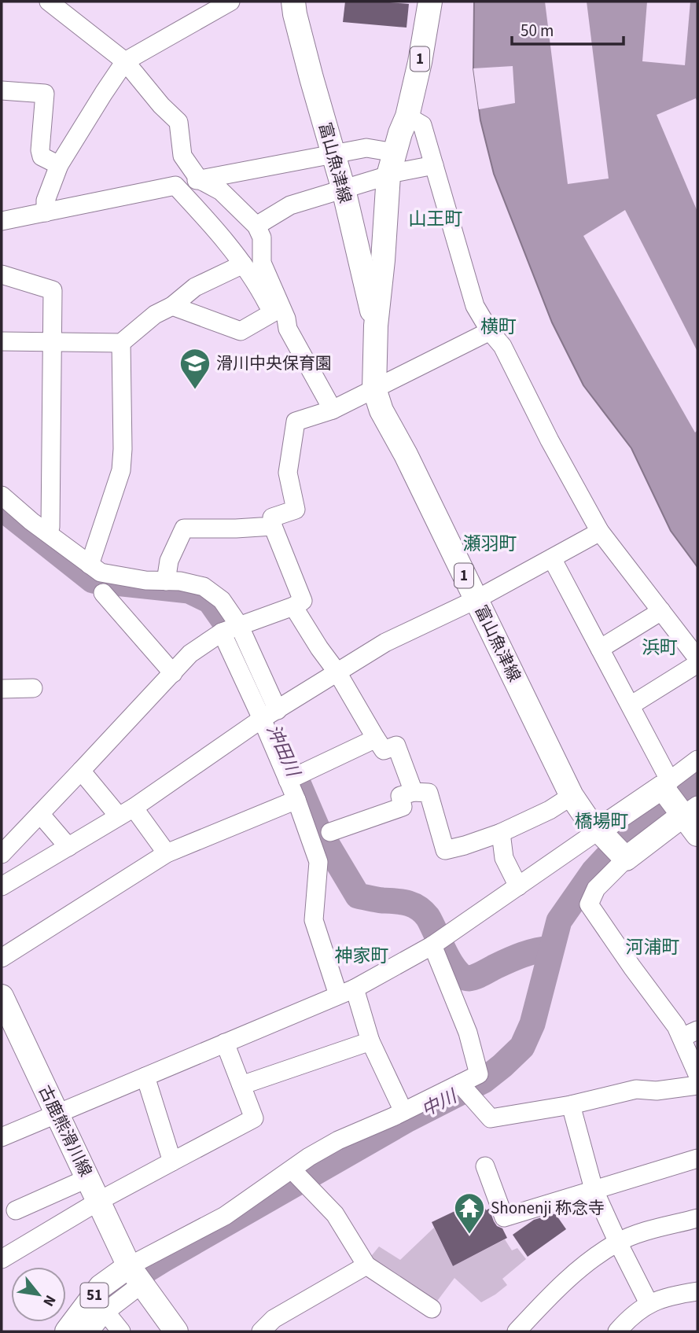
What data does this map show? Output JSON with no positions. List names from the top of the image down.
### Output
{
  "streets": {
    "main road": [
      "1",
      "富山魚津線",
      "古鹿熊滑川線",
      "51"
    ]
  },
  "crossings": [
    ["古鹿熊滑川線", "51"]
  ],
  "districts": [
    "山王町",
    "横町",
    "瀬羽町",
    "浜町",
    "橋場町",
    "河浦町",
    "神家町"
  ],
  "water": ["沖田川", "中川"],
  "places": {
    "school or university": ["滑川中央保育園"],
    "temple": ["Shonenji 称念寺"]
  },
  "scale_bar": "50 m",
  "north": "bottom right"
}
